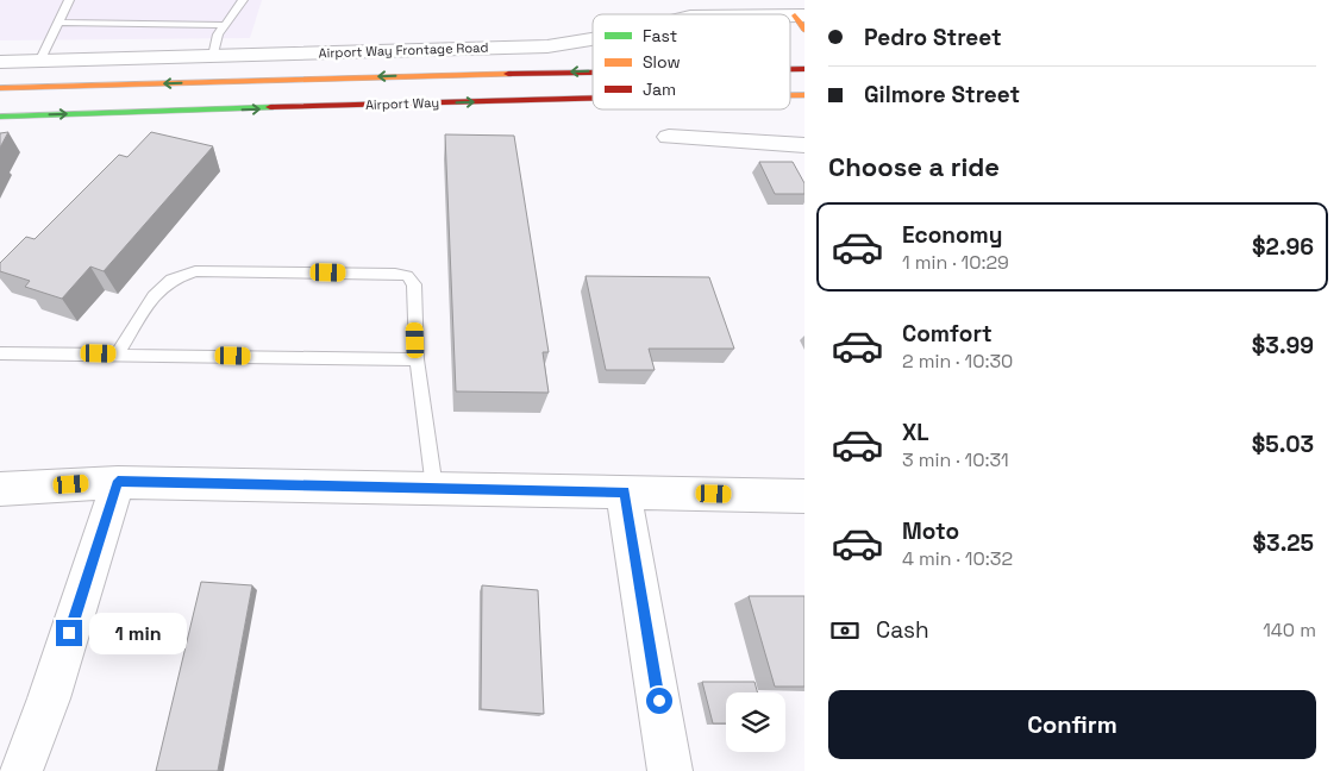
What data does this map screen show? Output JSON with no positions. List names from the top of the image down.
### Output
{
  "streets": {
    "main road": ["Airport Way"],
    "street": ["Airport Way Frontage Road"]
  },
  "legend": ["Fast", "Slow", "Jam"],
  "page": {
    "banner": ["Pedro Street", "Gilmore Street"],
    "heading": "Choose a ride",
    "list": [
      {
        "name": "Economy",
        "note": "1 min · 10:29",
        "value": "$2.96"
      },
      {
        "name": "Comfort",
        "note": "2 min · 10:30",
        "value": "$3.99"
      },
      {
        "name": "XL",
        "note": "3 min · 10:31",
        "value": "$5.03"
      },
      {
        "name": "Moto",
        "note": "4 min · 10:32",
        "value": "$3.25"
      }
    ],
    "pay": ["Cash", "140 m"],
    "bubble": "1 min",
    "buttons": "Confirm"
  }
}
